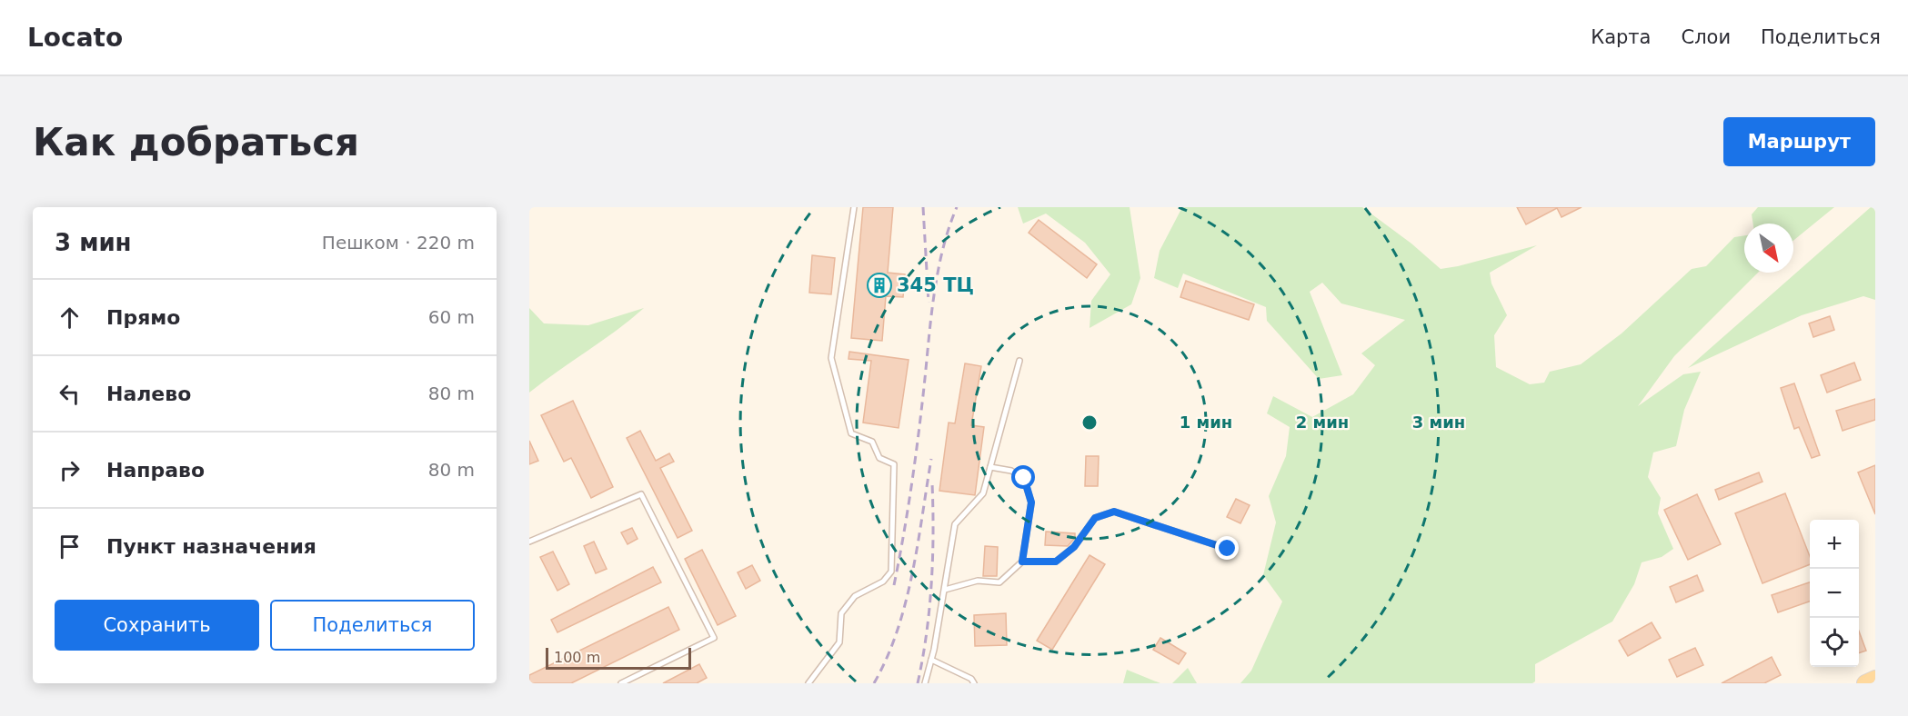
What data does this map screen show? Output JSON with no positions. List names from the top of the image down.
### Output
{
  "places": {
    "building": ["345 ТЦ"]
  },
  "scale_bar": "100 m",
  "north": "bottom right",
  "page": {
    "header": "Locato",
    "nav": ["Карта", "Слои", "Поделиться"],
    "buttons": [
      "Маршрут",
      ["Сохранить", "Поделиться"]
    ],
    "title": "Как добраться",
    "heading": ["3 мин", "Пешком · 220 m"],
    "list": [
      ["Прямо", "60 m"],
      ["Налево", "80 m"],
      ["Направо", "80 m"],
      "Пункт назначения"
    ],
    "map_buttons": ["+", "−"],
    "scale": "100 m"
  },
  "rings": ["1 мин", "2 мин", "3 мин"]
}
